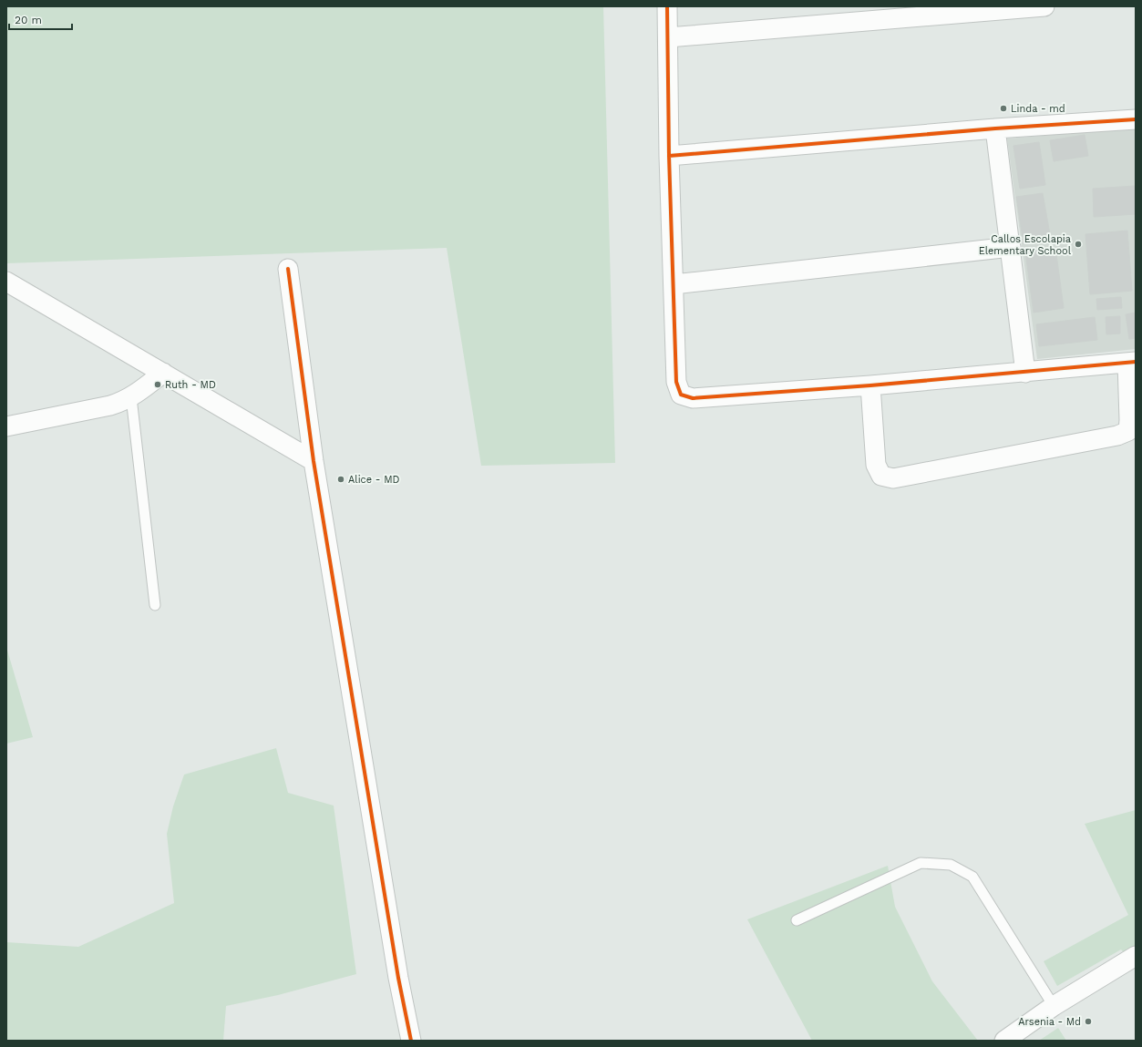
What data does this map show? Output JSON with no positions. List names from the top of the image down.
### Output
{
  "places": [
    "Linda - md",
    "Callos Escolapia Elementary School",
    "Ruth - MD",
    "Alice - MD",
    "Arsenia - Md"
  ],
  "scale_bar": "20 m"
}
